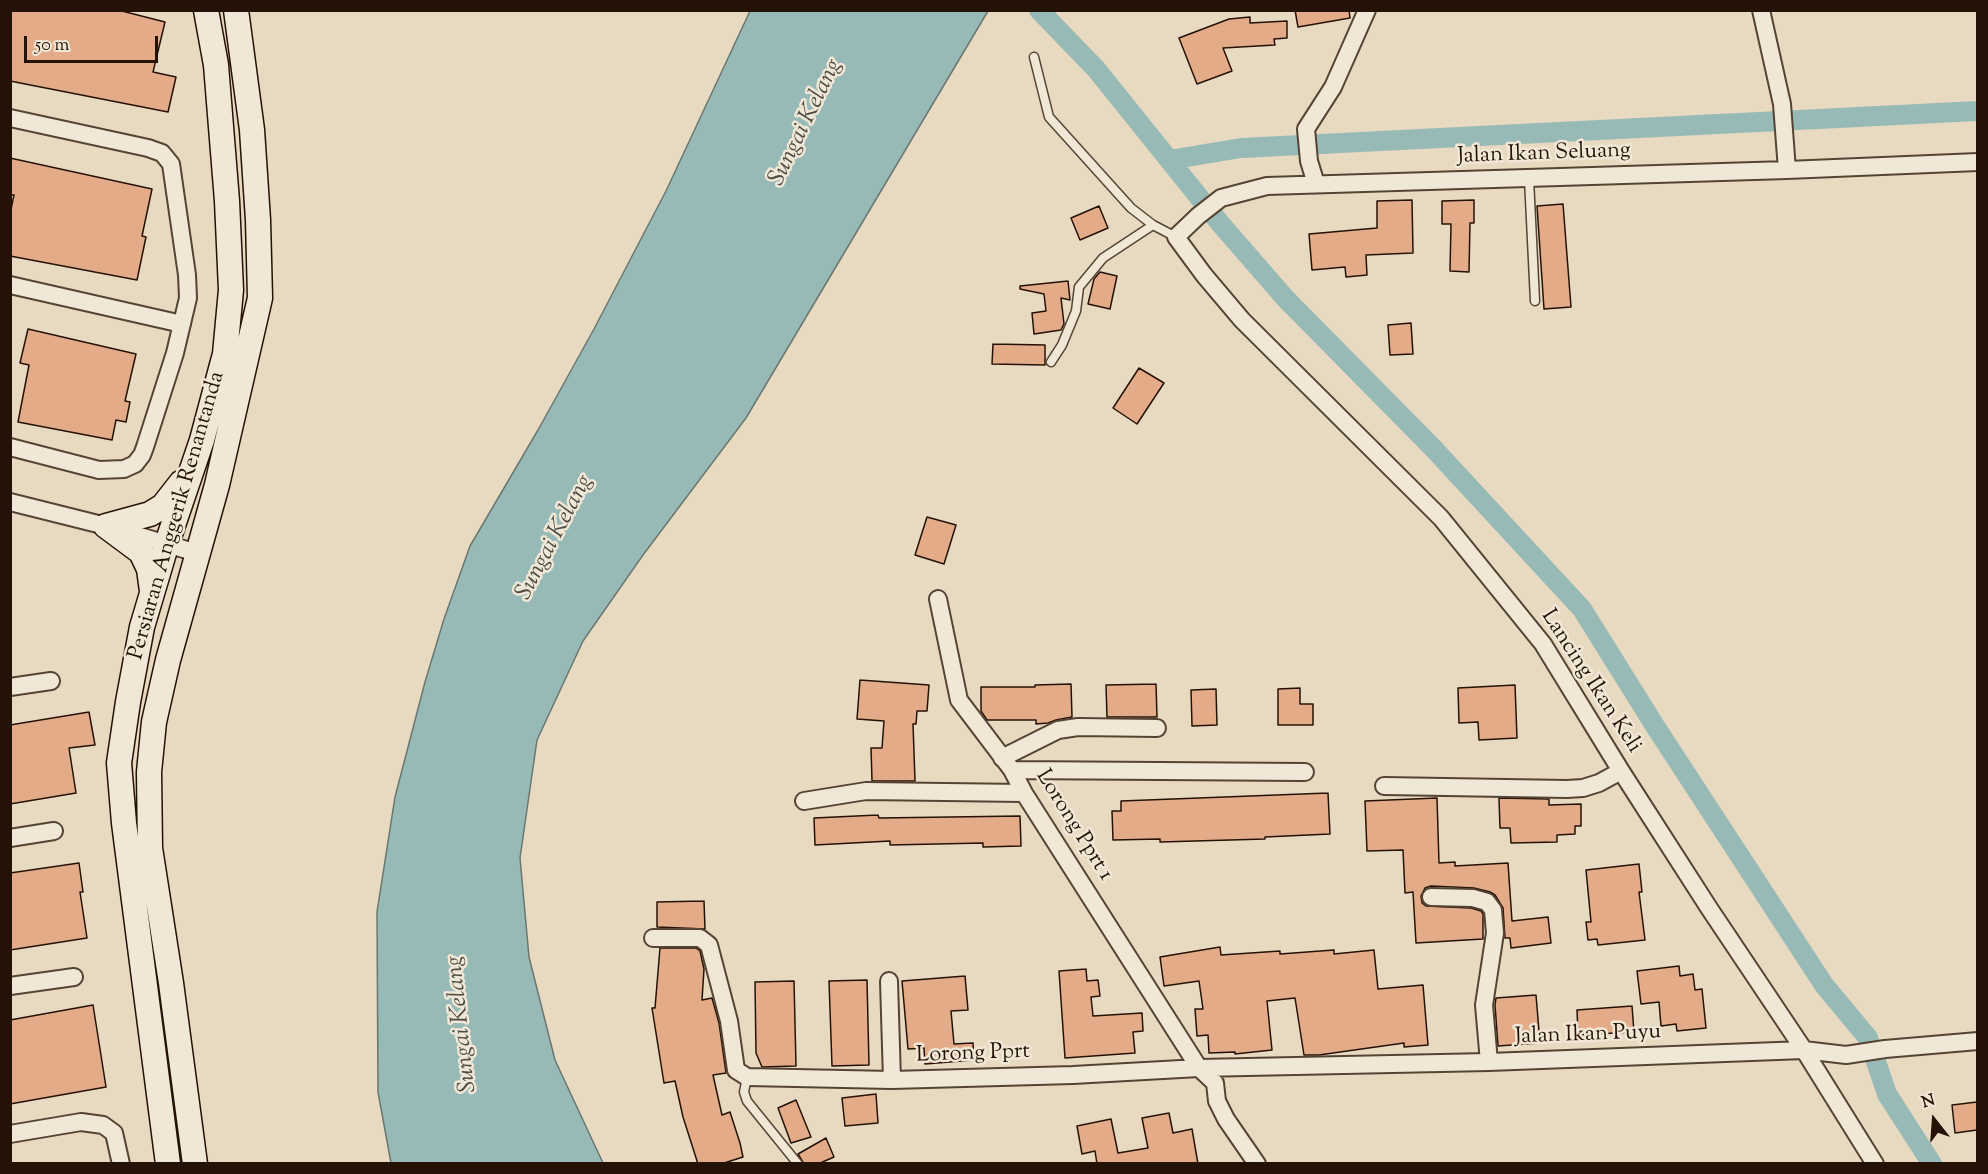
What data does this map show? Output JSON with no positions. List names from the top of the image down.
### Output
{
  "streets": {
    "main road": ["Persiaran Anggerik Renantanda"],
    "street": [
      "Jalan Ikan Seluang",
      "Lancing Ikan Keli",
      "Lorong Pprt 1",
      "Jalan Ikan Puyu",
      "Lorong Pprt"
    ]
  },
  "crossings": [
    ["Jalan Ikan Seluang", "Lancing Ikan Keli"],
    ["Lancing Ikan Keli", "Jalan Ikan Puyu"],
    ["Lorong Pprt 1", "Jalan Ikan Puyu"],
    ["Lorong Pprt 1", "Lorong Pprt"],
    ["Jalan Ikan Puyu", "Lorong Pprt"]
  ],
  "water": ["Sungai Kelang"],
  "scale_bar": "50 m",
  "north": "top"
}
